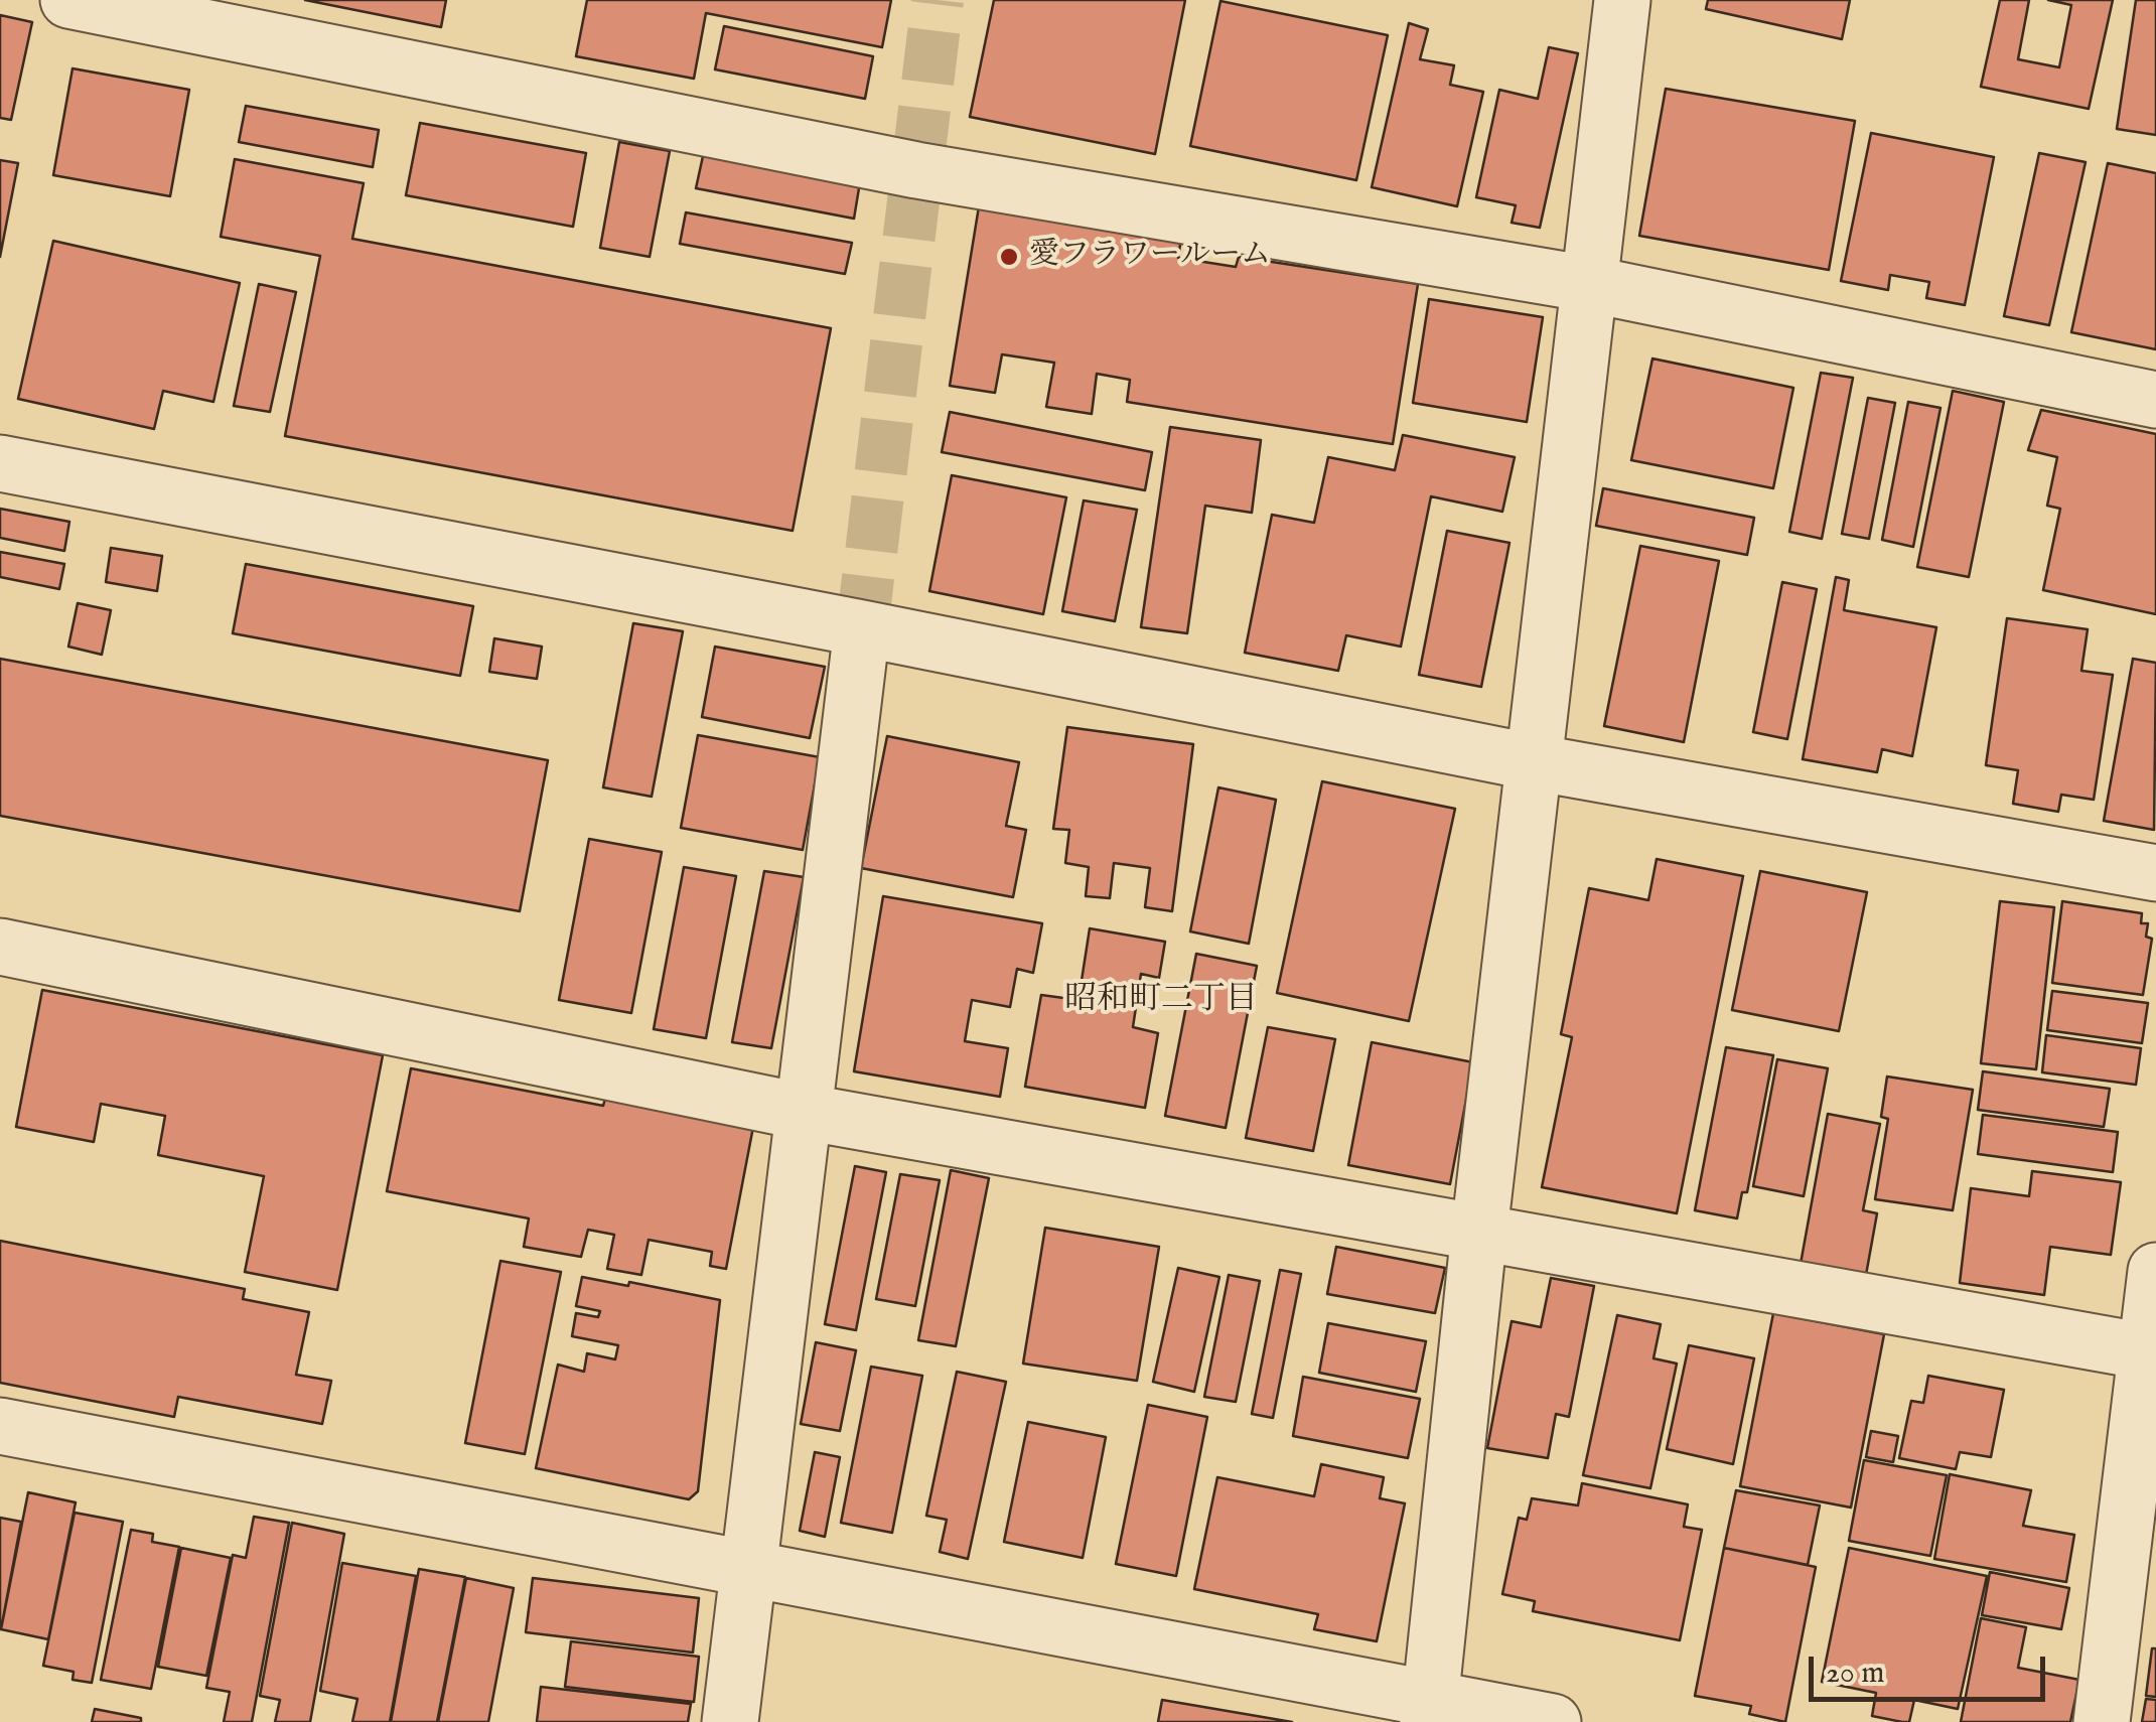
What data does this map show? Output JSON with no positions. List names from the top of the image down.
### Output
{
  "districts": ["昭和町二丁目"],
  "places": ["愛フラワールーム"],
  "scale_bar": "20 m"
}
